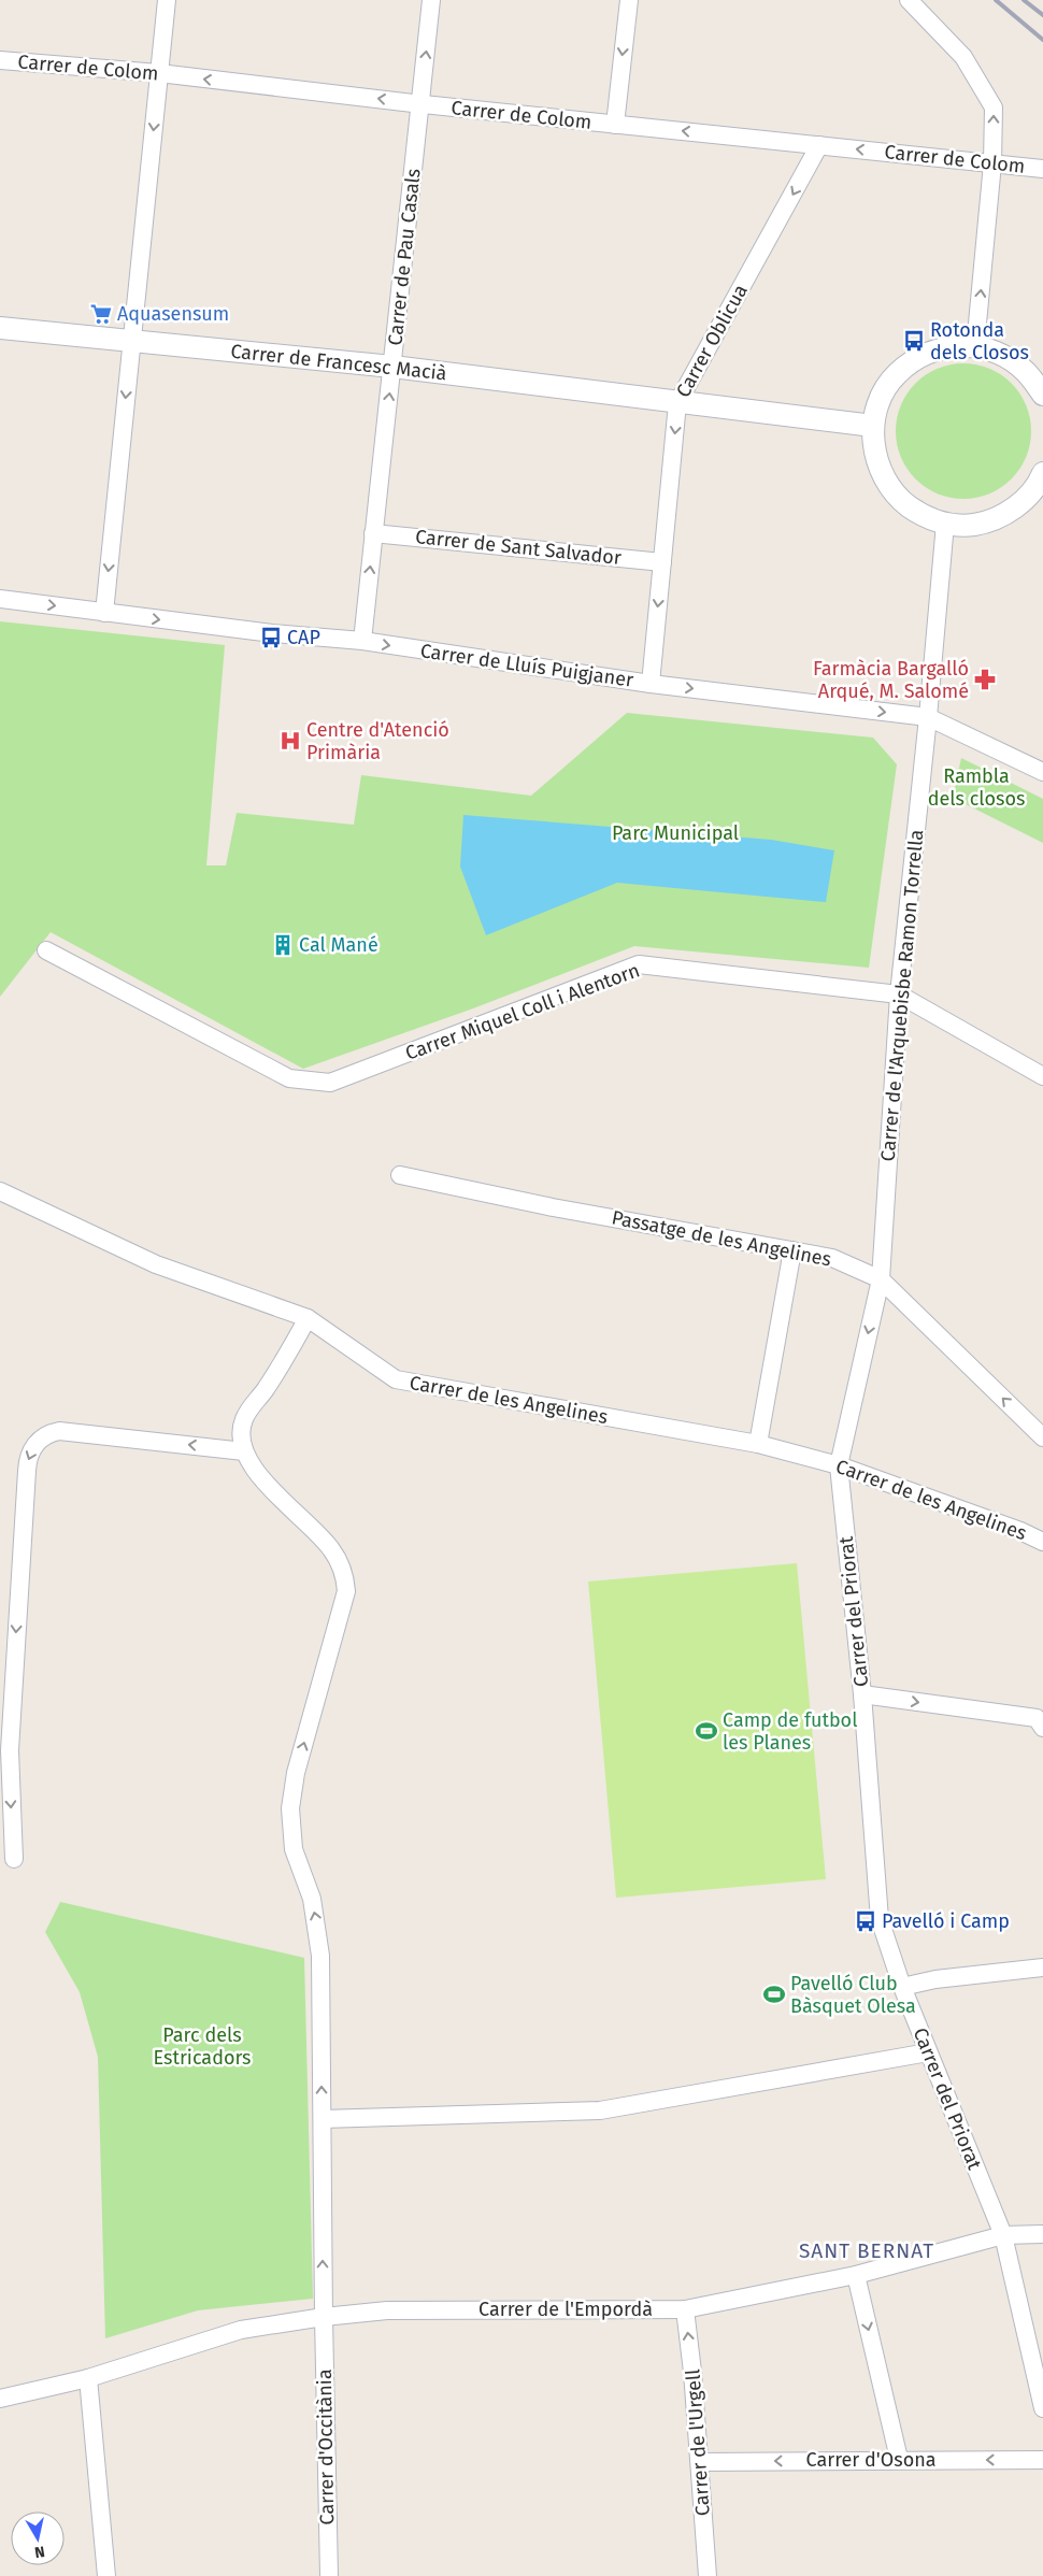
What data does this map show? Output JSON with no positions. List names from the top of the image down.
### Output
{
  "streets": {
    "street": [
      "Carrer de Colom",
      "Carrer de Pau Casals",
      "Carrer Oblicua",
      "Carrer de Francesc Macià",
      "Carrer de Sant Salvador",
      "Carrer de Lluís Puigjaner",
      "Carrer de l'Arquebisbe Ramon Torrella",
      "Carrer Miquel Coll i Alentorn",
      "Passatge de les Angelines",
      "Carrer de les Angelines",
      "Carrer del Priorat",
      "Carrer de l'Empordà",
      "Carrer de l'Urgell",
      "Carrer d'Occitània",
      "Carrer d'Osona"
    ]
  },
  "crossings": [
    ["Carrer de Colom", "Carrer de Pau Casals"],
    ["Carrer de Colom", "Carrer Oblicua"],
    ["Carrer de Pau Casals", "Carrer de Francesc Macià"],
    ["Carrer de Pau Casals", "Carrer de Sant Salvador"],
    ["Carrer de Pau Casals", "Carrer de Lluís Puigjaner"],
    ["Carrer Oblicua", "Carrer de Francesc Macià"],
    ["Carrer Oblicua", "Carrer de Sant Salvador"],
    ["Carrer Oblicua", "Carrer de Lluís Puigjaner"],
    ["Carrer de Lluís Puigjaner", "Carrer de l'Arquebisbe Ramon Torrella"],
    ["Carrer de l'Arquebisbe Ramon Torrella", "Carrer Miquel Coll i Alentorn"],
    ["Carrer de l'Arquebisbe Ramon Torrella", "Passatge de les Angelines"],
    ["Carrer de l'Arquebisbe Ramon Torrella", "Carrer de les Angelines"],
    ["Carrer de l'Arquebisbe Ramon Torrella", "Carrer del Priorat"],
    ["Carrer de les Angelines", "Carrer del Priorat"],
    ["Carrer del Priorat", "Carrer de l'Empordà"],
    ["Carrer de l'Empordà", "Carrer de l'Urgell"],
    ["Carrer de l'Empordà", "Carrer d'Occitània"],
    ["Carrer de l'Urgell", "Carrer d'Osona"]
  ],
  "one_way": [
    "Carrer de Colom",
    "Carrer de Pau Casals",
    "Carrer Oblicua",
    "Carrer de Lluís Puigjaner",
    "Carrer de l'Urgell",
    "Carrer d'Occitània",
    "Carrer d'Osona"
  ],
  "districts": ["SANT BERNAT"],
  "parks": ["Rambla dels closos", "Parc Municipal", "Parc dels Estricadors"],
  "places": {
    "supermarket": ["Aquasensum"],
    "bus stop": ["Rotonda dels Closos", "CAP", "Pavelló i Camp"],
    "pharmacy": ["Farmàcia Bargalló Arqué, M. Salomé"],
    "hospital": ["Centre d'Atenció Primària"],
    "building": ["Cal Mané"],
    "sports": ["Camp de futbol les Planes", "Pavelló Club Bàsquet Olesa"]
  },
  "north": "bottom"
}
